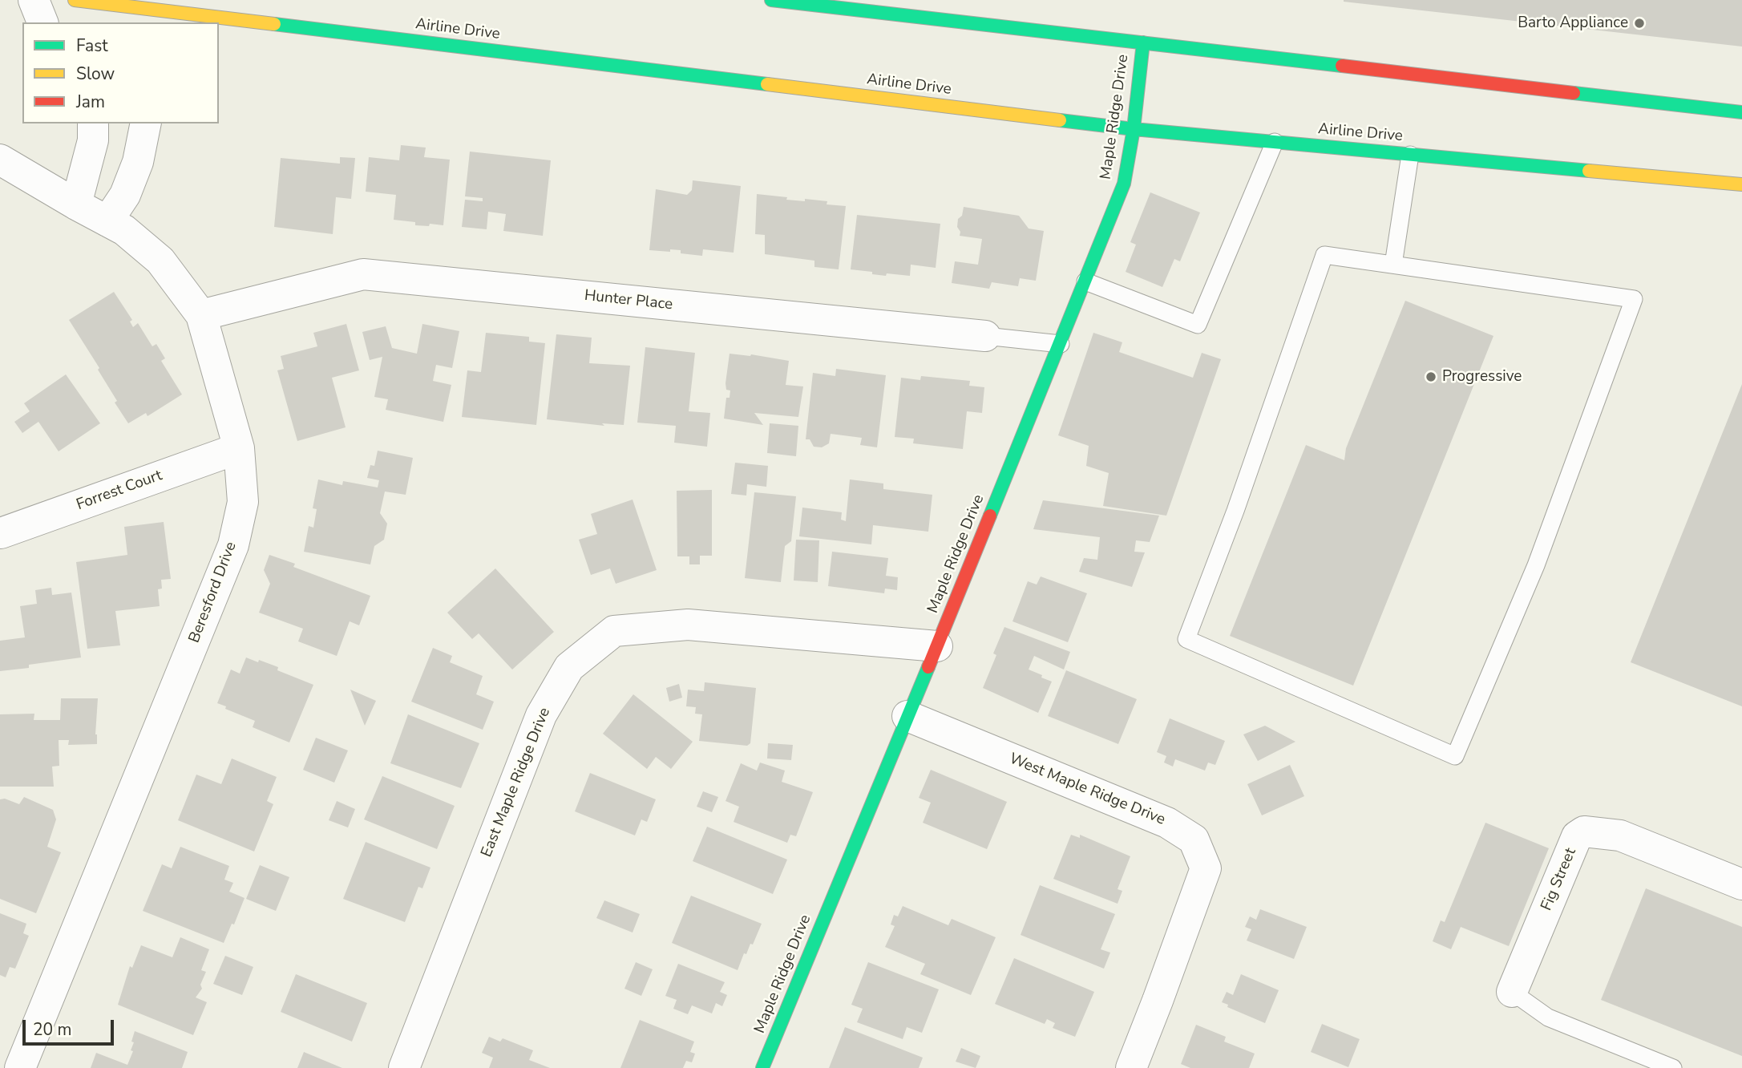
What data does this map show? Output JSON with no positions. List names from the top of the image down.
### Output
{
  "streets": {
    "main road": ["Airline Drive", "Maple Ridge Drive"],
    "street": [
      "Hunter Place",
      "Forrest Court",
      "Beresford Drive",
      "East Maple Ridge Drive",
      "West Maple Ridge Drive",
      "Fig Street"
    ]
  },
  "crossings": [
    ["Airline Drive", "Maple Ridge Drive"],
    ["Maple Ridge Drive", "Hunter Place"],
    ["Maple Ridge Drive", "East Maple Ridge Drive"],
    ["Maple Ridge Drive", "West Maple Ridge Drive"],
    ["Hunter Place", "Beresford Drive"],
    ["Forrest Court", "Beresford Drive"]
  ],
  "places": ["Barto Appliance", "Progressive"],
  "legend": ["Fast", "Slow", "Jam"],
  "scale_bar": "20 m"
}
